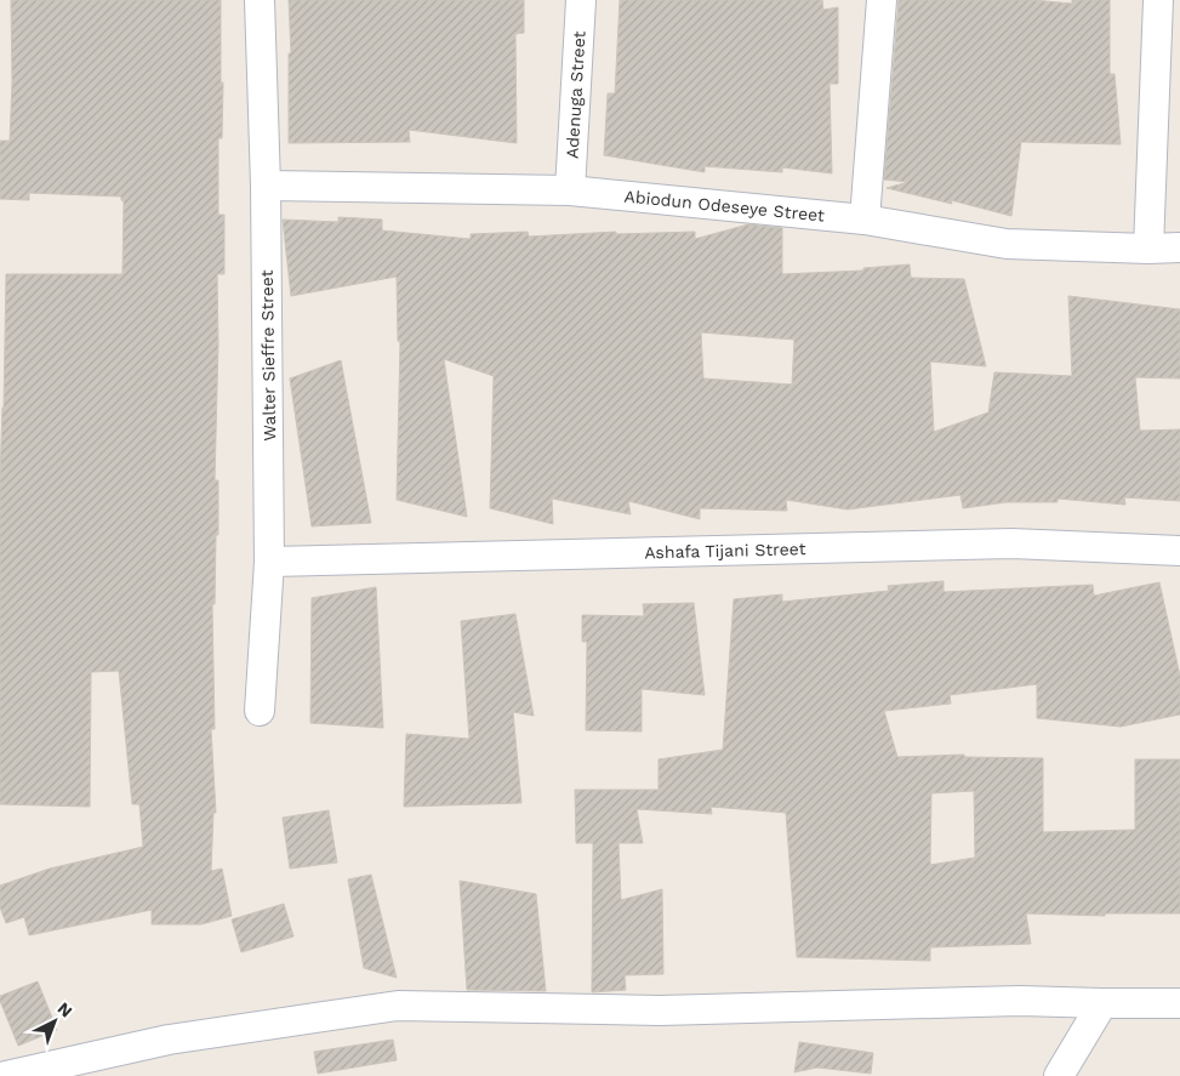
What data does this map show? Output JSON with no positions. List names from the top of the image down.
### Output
{
  "streets": {
    "street": [
      "Adenuga Street",
      "Abiodun Odeseye Street",
      "Walter Sieffre Street",
      "Ashafa Tijani Street"
    ]
  },
  "crossings": [
    ["Adenuga Street", "Abiodun Odeseye Street"],
    ["Abiodun Odeseye Street", "Walter Sieffre Street"],
    ["Walter Sieffre Street", "Ashafa Tijani Street"]
  ],
  "north": "top right"
}
